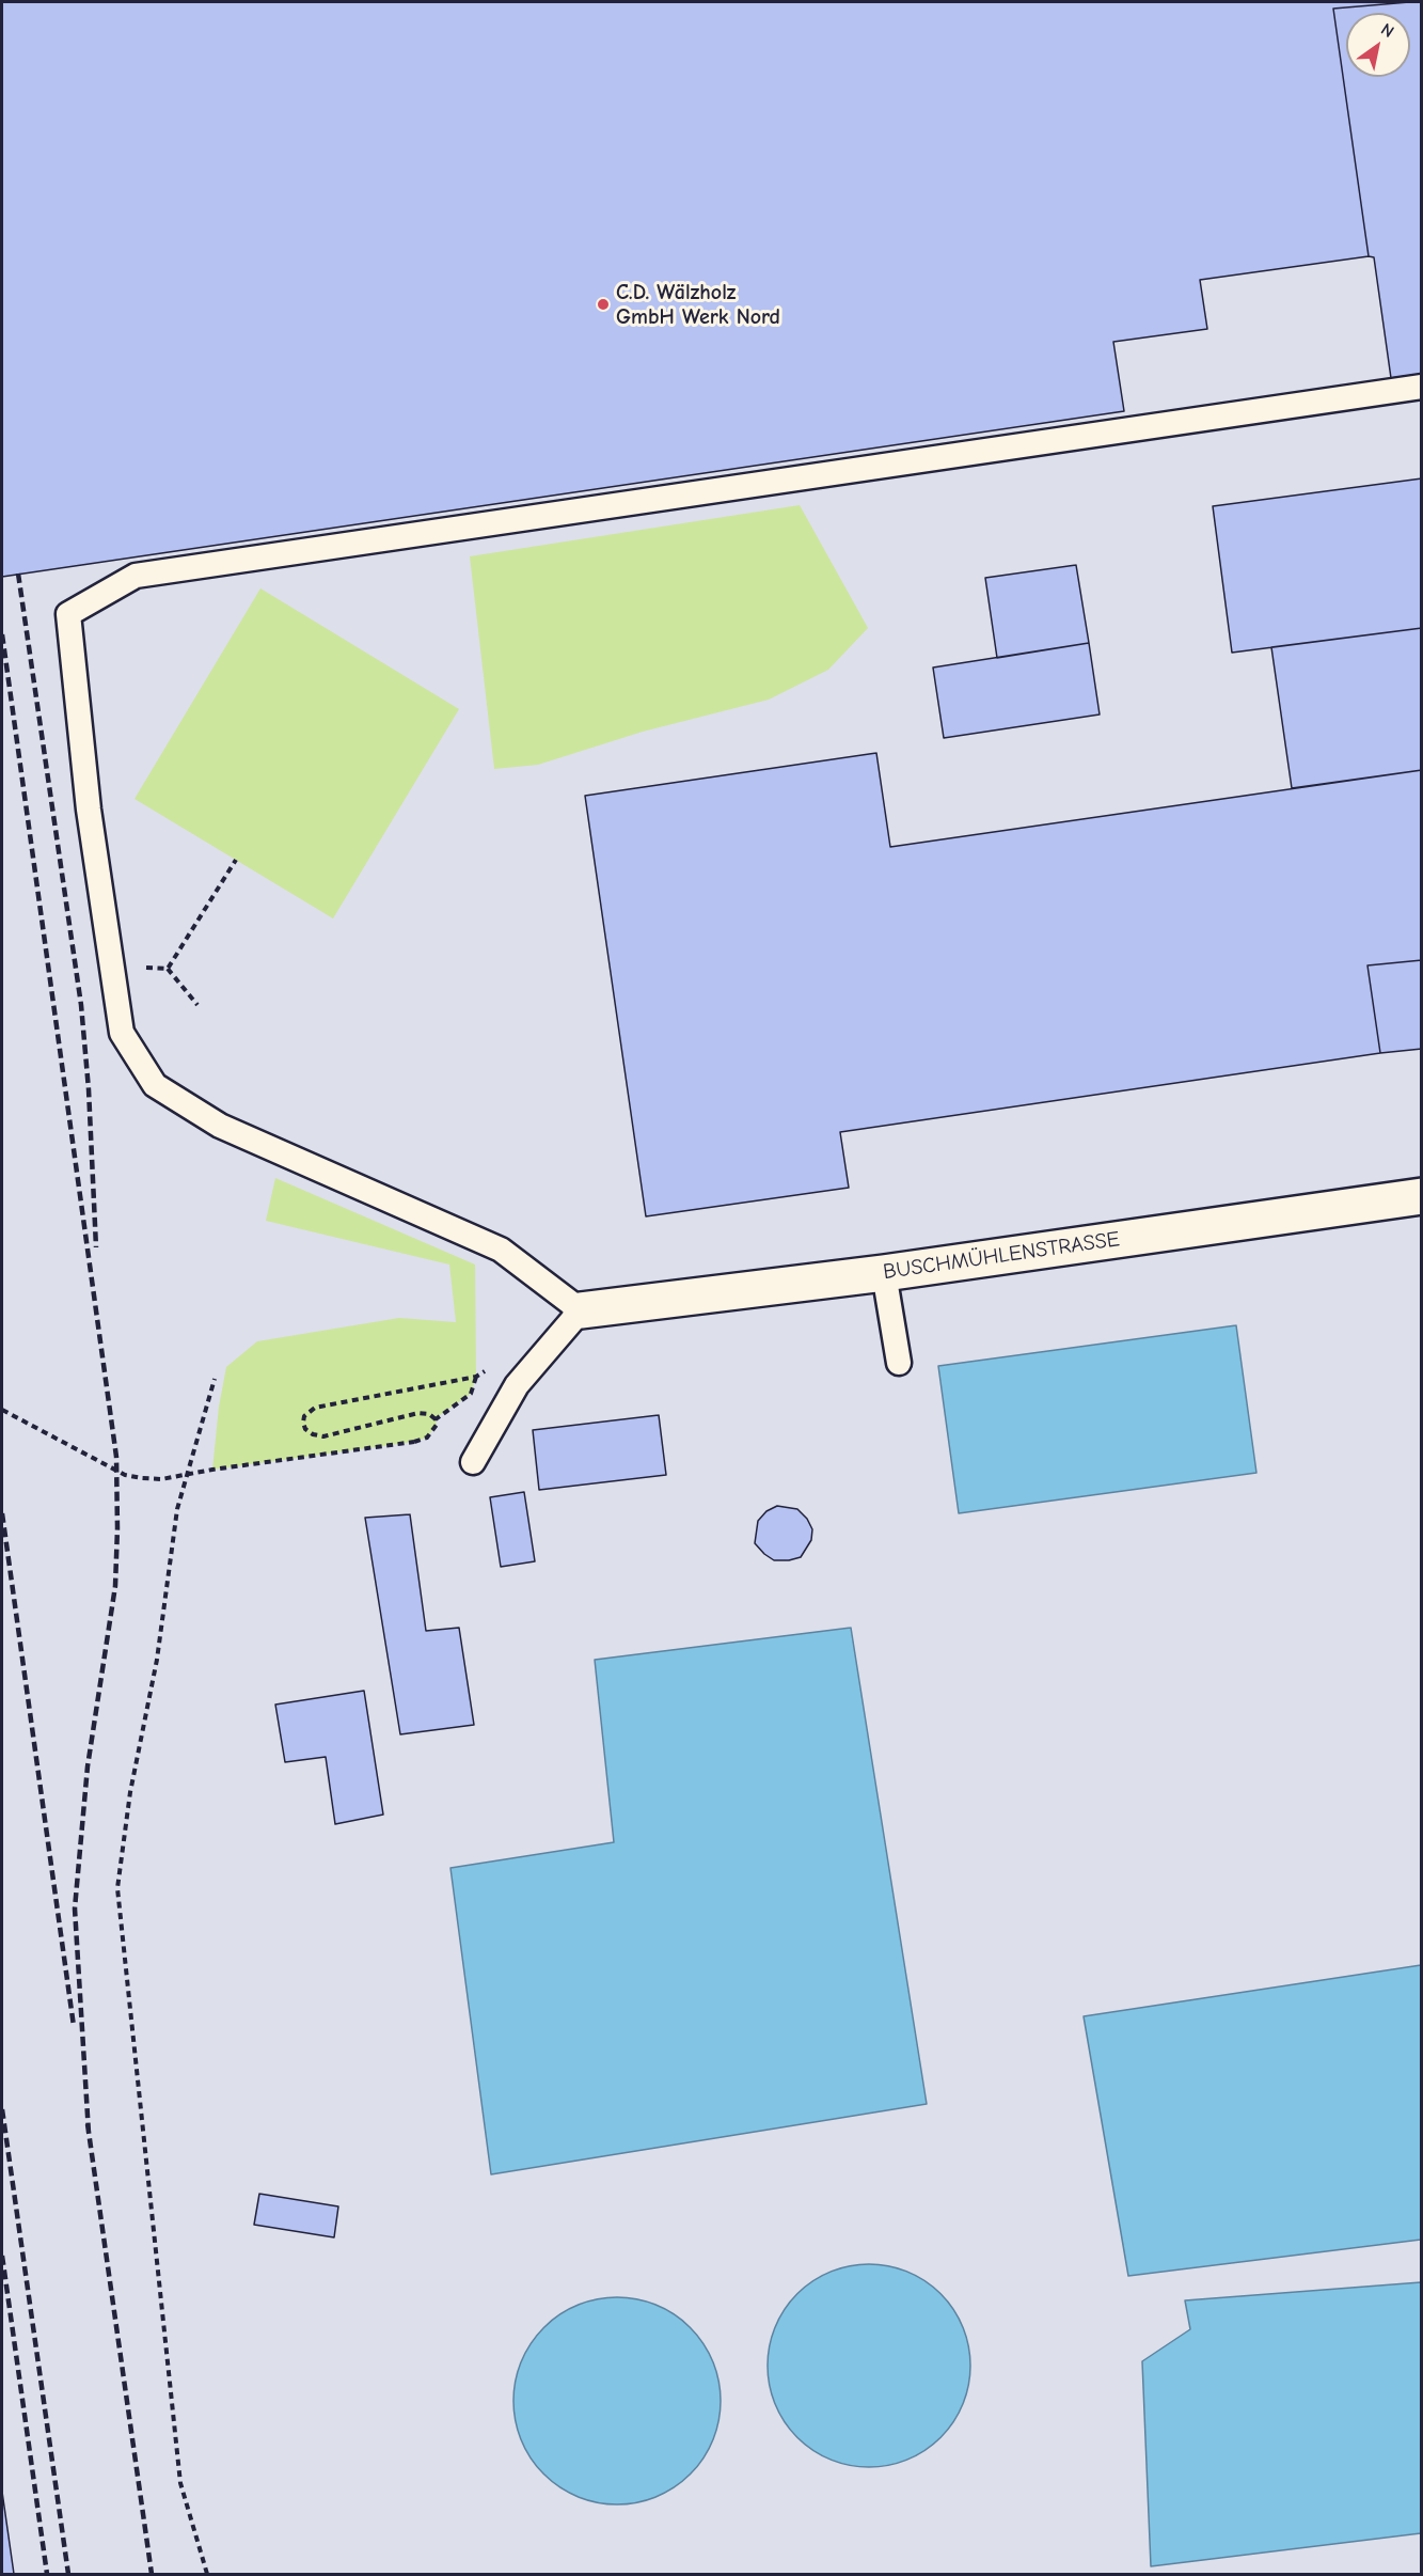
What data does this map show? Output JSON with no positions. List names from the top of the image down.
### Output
{
  "streets": {
    "street": ["BUSCHMÜHLENSTRASSE"]
  },
  "places": ["C.D. Wälzholz GmbH Werk Nord"],
  "north": "top right"
}
